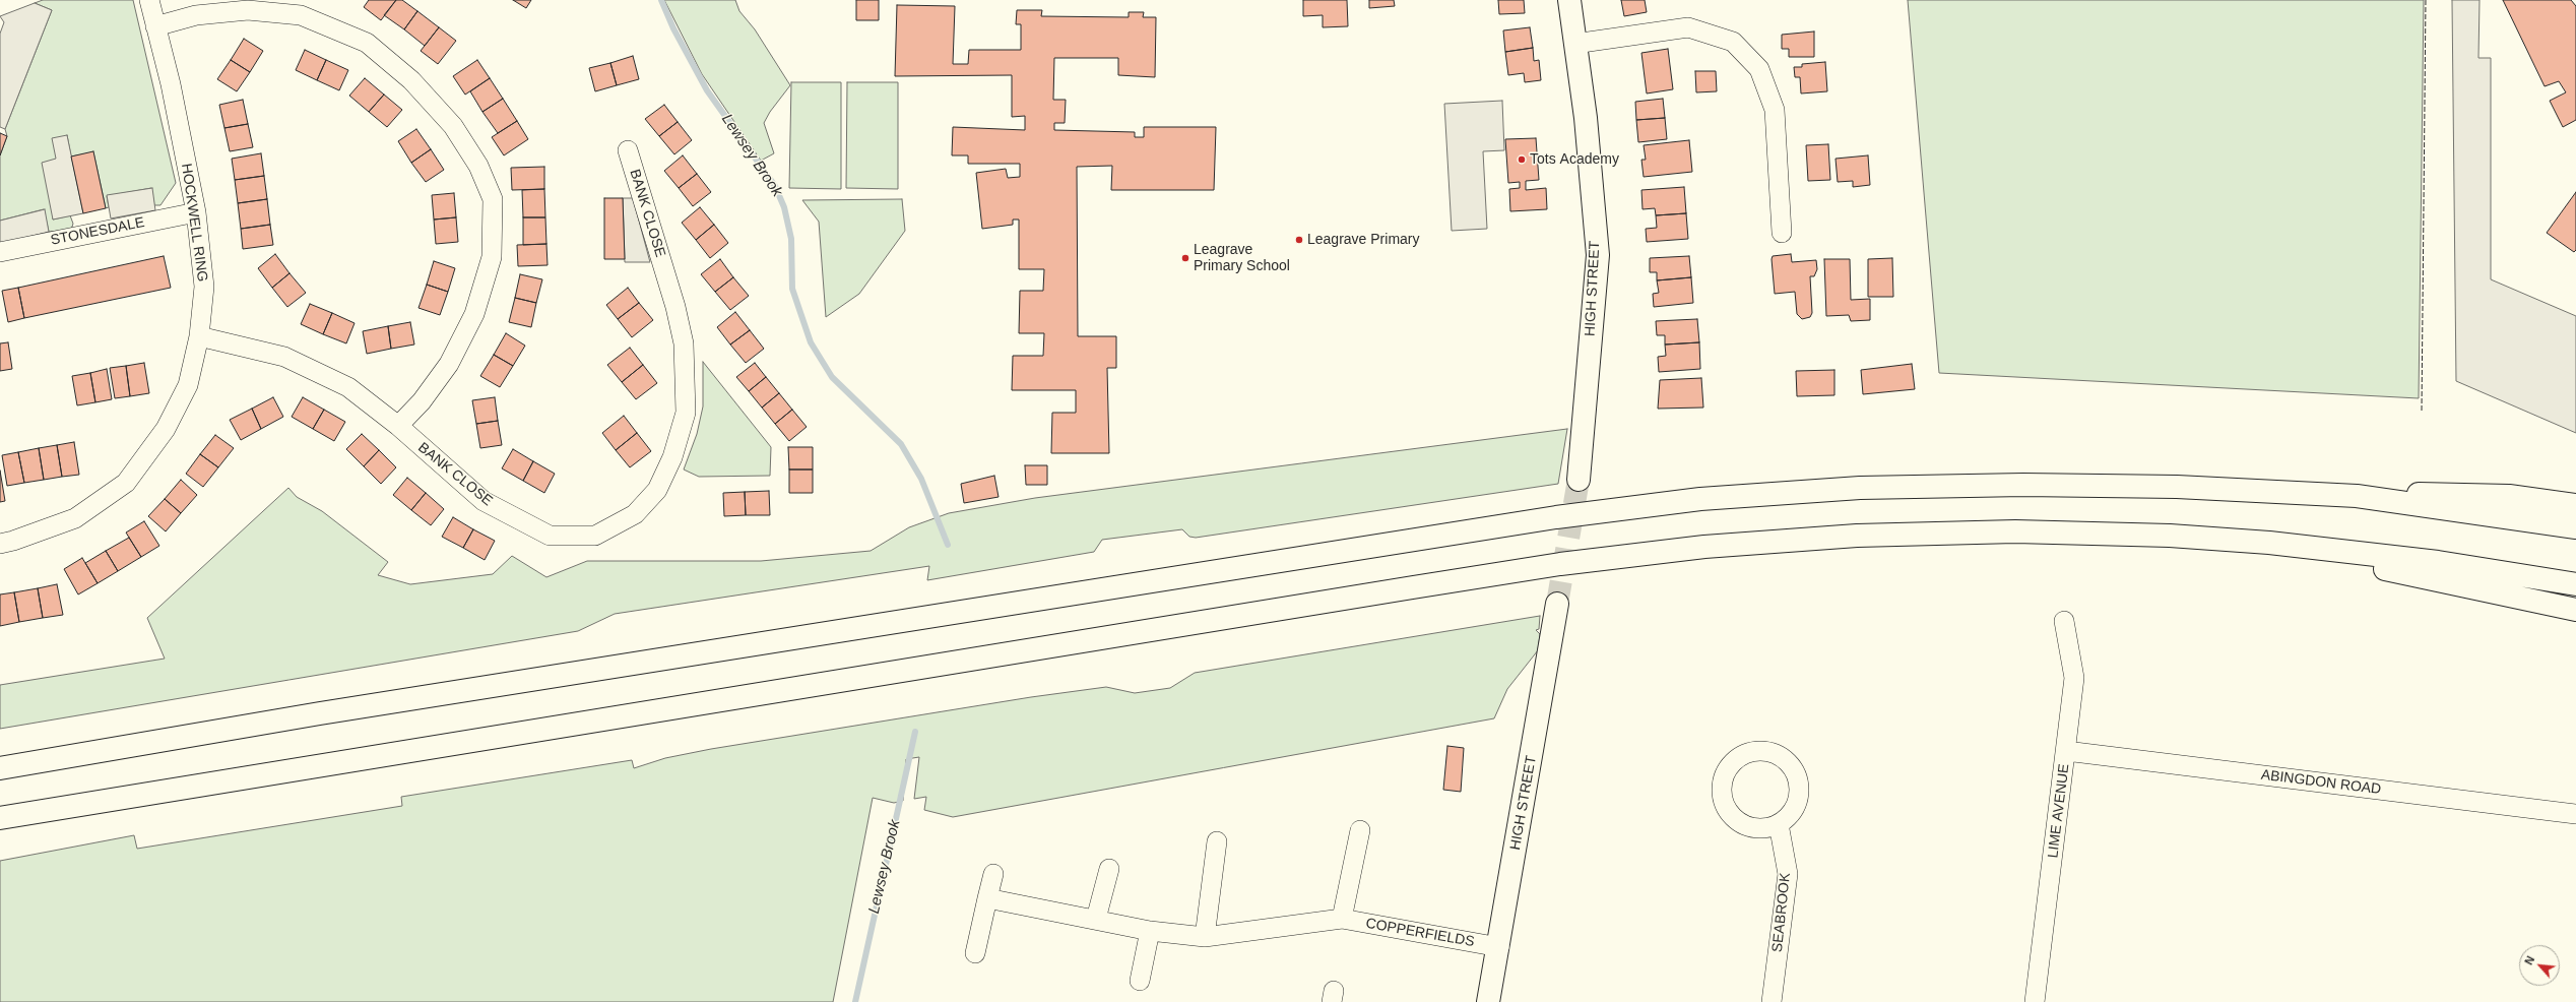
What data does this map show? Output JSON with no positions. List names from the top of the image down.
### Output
{
  "streets": {
    "main road": ["HIGH STREET"],
    "street": [
      "BANK CLOSE",
      "HOCKWELL RING",
      "STONESDALE",
      "ABINGDON ROAD",
      "LIME AVENUE",
      "SEABROOK",
      "COPPERFIELDS"
    ]
  },
  "crossings": [
    ["BANK CLOSE", "HOCKWELL RING"],
    ["HOCKWELL RING", "STONESDALE"],
    ["HIGH STREET", "COPPERFIELDS"],
    ["ABINGDON ROAD", "LIME AVENUE"]
  ],
  "water": ["Lewsey Brook"],
  "places": ["Tots Academy", "Leagrave Primary", "Leagrave Primary School"],
  "north": "top left"
}
